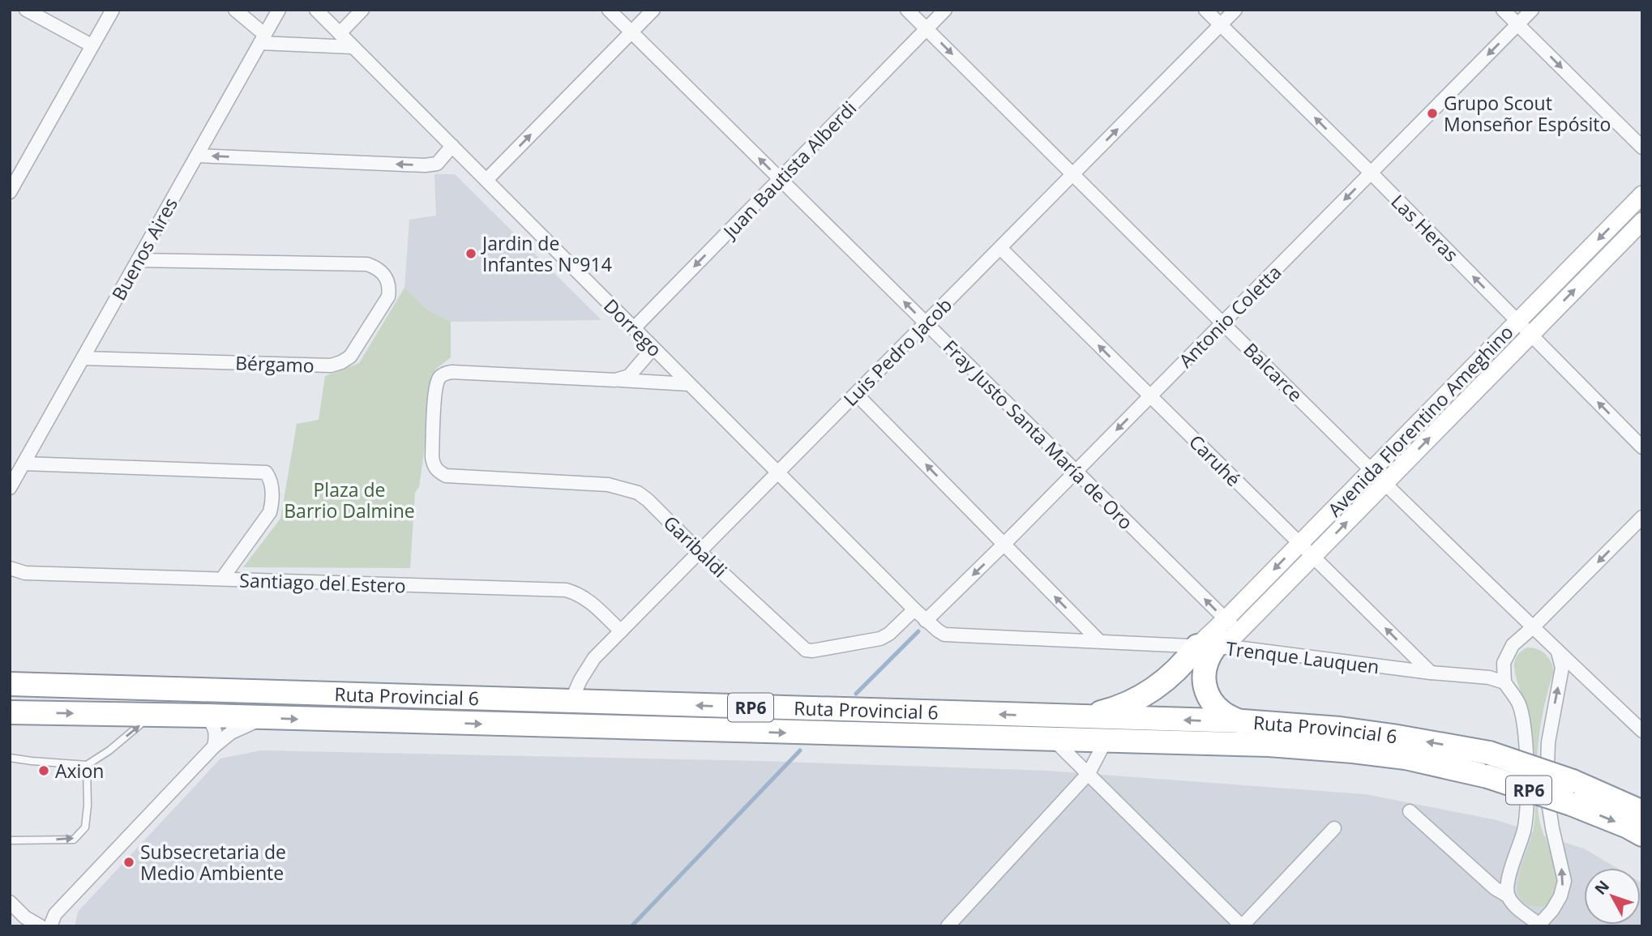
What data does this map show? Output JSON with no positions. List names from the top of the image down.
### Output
{
  "streets": {
    "highway": ["Ruta Provincial 6", "RP6"],
    "main road": ["Avenida Florentino Ameghino"],
    "street": [
      "Juan Bautista Alberdi",
      "Las Heras",
      "Buenos Aires",
      "Antonio Coletta",
      "Dorrego",
      "Luis Pedro Jacob",
      "Bérgamo",
      "Balcarce",
      "Fray Justo Santa María de Oro",
      "Caruhé",
      "Garibaldi",
      "Santiago del Estero",
      "Trenque Lauquen"
    ]
  },
  "crossings": [
    ["Juan Bautista Alberdi", "Dorrego"],
    ["Juan Bautista Alberdi", "Balcarce"],
    ["Juan Bautista Alberdi", "Fray Justo Santa María de Oro"],
    ["Las Heras", "Antonio Coletta"],
    ["Las Heras", "Luis Pedro Jacob"],
    ["Las Heras", "Avenida Florentino Ameghino"],
    ["Buenos Aires", "Bérgamo"],
    ["Antonio Coletta", "Dorrego"],
    ["Antonio Coletta", "Balcarce"],
    ["Antonio Coletta", "Fray Justo Santa María de Oro"],
    ["Antonio Coletta", "Caruhé"],
    ["Dorrego", "Luis Pedro Jacob"],
    ["Dorrego", "Garibaldi"],
    ["Luis Pedro Jacob", "Balcarce"],
    ["Luis Pedro Jacob", "Fray Justo Santa María de Oro"],
    ["Luis Pedro Jacob", "Caruhé"],
    ["Luis Pedro Jacob", "Garibaldi"],
    ["Luis Pedro Jacob", "Santiago del Estero"],
    ["Luis Pedro Jacob", "Ruta Provincial 6"],
    ["Balcarce", "Avenida Florentino Ameghino"],
    ["Avenida Florentino Ameghino", "Fray Justo Santa María de Oro"],
    ["Avenida Florentino Ameghino", "Caruhé"],
    ["Avenida Florentino Ameghino", "Trenque Lauquen"],
    ["Fray Justo Santa María de Oro", "Trenque Lauquen"],
    ["Caruhé", "Trenque Lauquen"]
  ],
  "one_way": [
    "Juan Bautista Alberdi",
    "Las Heras",
    "Antonio Coletta",
    "Fray Justo Santa María de Oro",
    "Caruhé"
  ],
  "parks": ["Plaza de Barrio Dalmine"],
  "places": [
    "Grupo Scout Monseñor Espósito",
    "Jardin de Infantes N°914",
    "Axion",
    "Subsecretaria de Medio Ambiente"
  ],
  "north": "top left"
}
